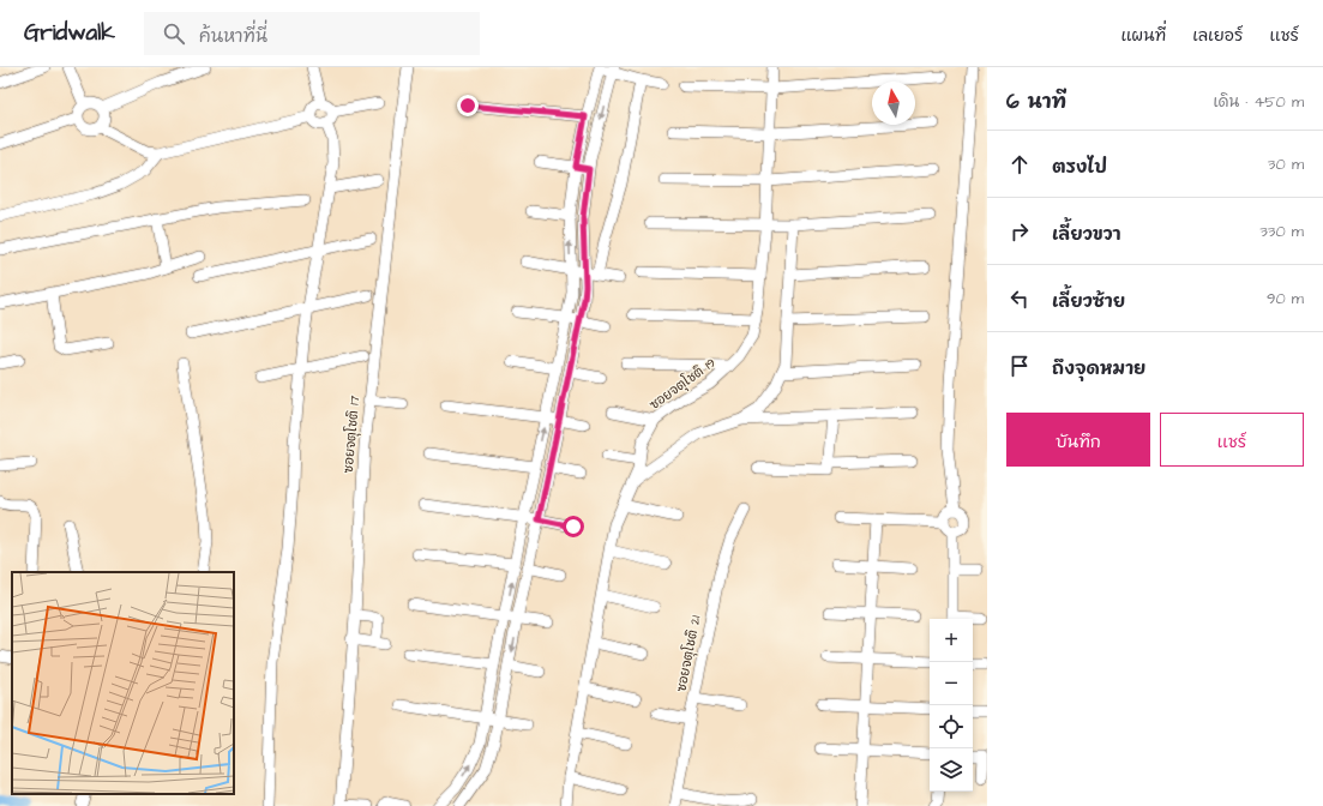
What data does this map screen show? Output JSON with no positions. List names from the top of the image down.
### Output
{
  "streets": {
    "street": ["ซอยจตุโชติ 19", "ซอยจตุโชติ 17", "ซอยจตุโชติ 21"]
  },
  "north": "top",
  "page": {
    "header": "Gridwalk",
    "search": "ค้นหาที่นี่",
    "nav": ["แผนที่", "เลเยอร์", "แชร์"],
    "heading": ["6 นาที", "เดิน · 450 m"],
    "list": [
      ["ตรงไป", "30 m"],
      ["เลี้ยวขวา", "330 m"],
      ["เลี้ยวซ้าย", "90 m"],
      "ถึงจุดหมาย"
    ],
    "buttons": ["บันทึก", "แชร์"],
    "map_buttons": ["+", "−"]
  }
}
